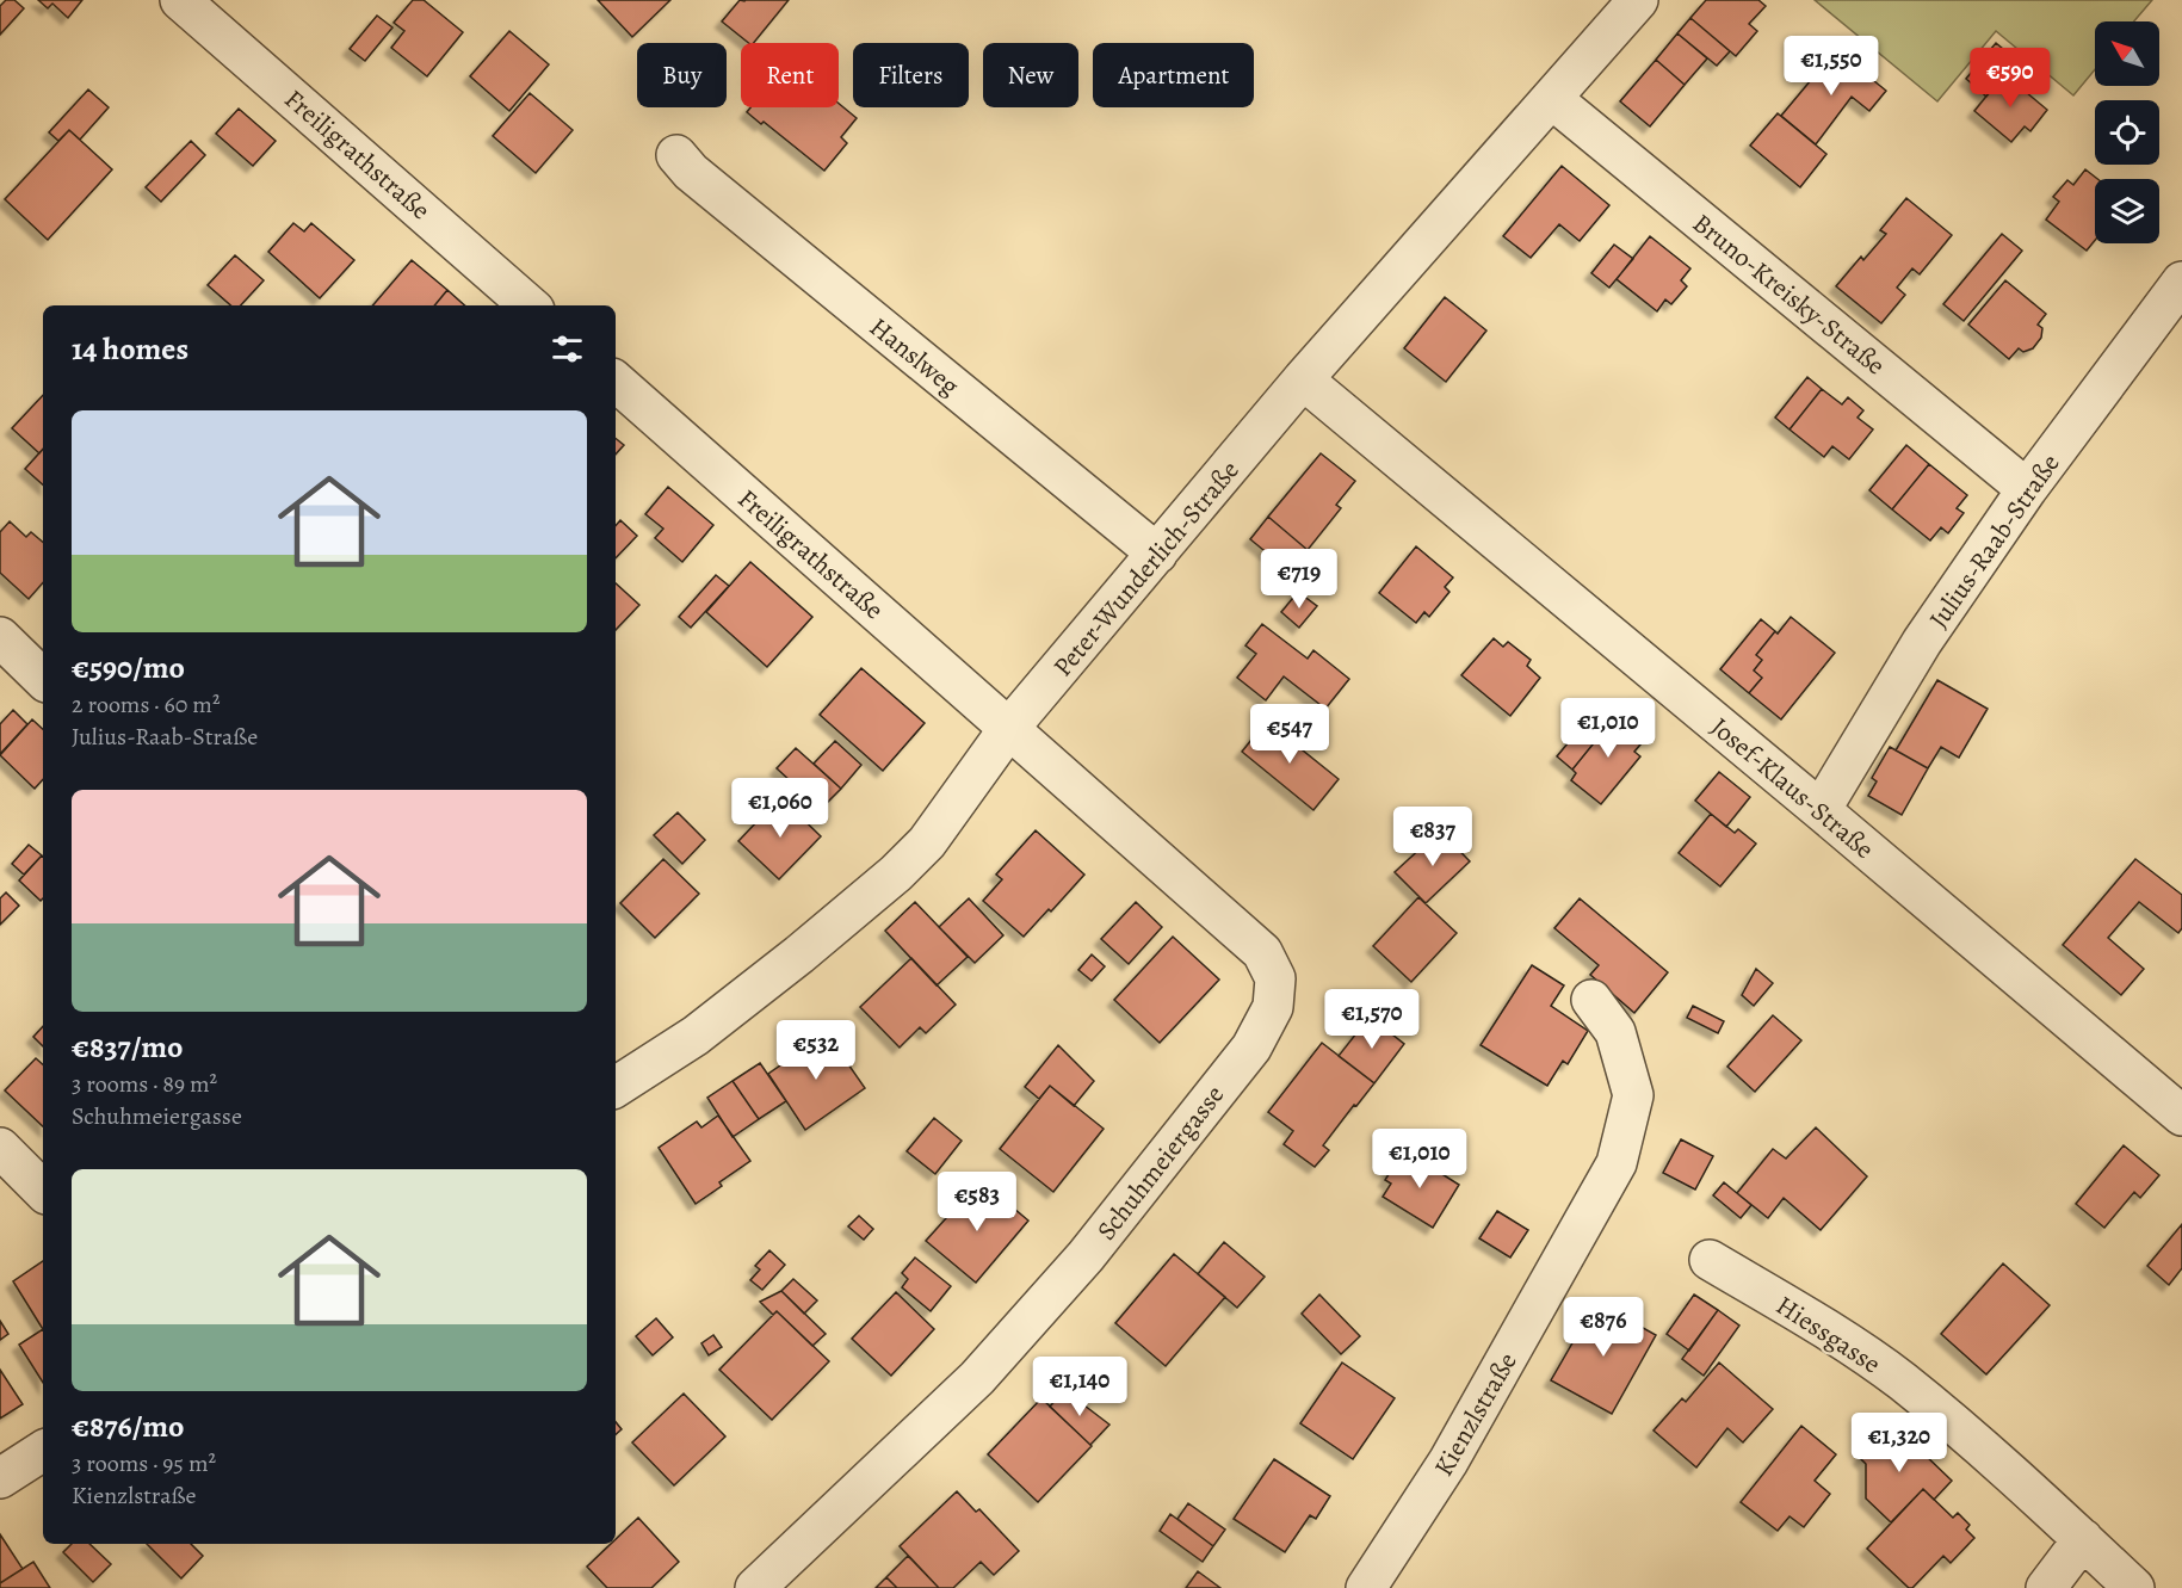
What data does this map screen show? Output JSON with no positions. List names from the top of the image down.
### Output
{
  "streets": {
    "street": [
      "Freiligrathstraße",
      "Bruno-Kreisky-Straße",
      "Hanslweg",
      "Julius-Raab-Straße",
      "Peter-Wunderlich-Straße",
      "Josef-Klaus-Straße",
      "Schuhmeiergasse",
      "Hiessgasse",
      "Kienzlstraße"
    ]
  },
  "crossings": [
    ["Freiligrathstraße", "Peter-Wunderlich-Straße"],
    ["Freiligrathstraße", "Schuhmeiergasse"],
    ["Bruno-Kreisky-Straße", "Julius-Raab-Straße"],
    ["Bruno-Kreisky-Straße", "Peter-Wunderlich-Straße"],
    ["Hanslweg", "Peter-Wunderlich-Straße"],
    ["Julius-Raab-Straße", "Josef-Klaus-Straße"],
    ["Peter-Wunderlich-Straße", "Josef-Klaus-Straße"],
    ["Peter-Wunderlich-Straße", "Schuhmeiergasse"]
  ],
  "north": "top left",
  "page": {
    "price": [
      "€1,550",
      "€590",
      "€719",
      "€1,010",
      "€547",
      "€1,060",
      "€837",
      "€1,570",
      "€532",
      "€1,010",
      "€583",
      "€876",
      "€1,140",
      "€1,320"
    ],
    "chip": [
      "Buy",
      "Rent",
      "Filters",
      "New",
      "Apartment"
    ],
    "heading": "14 homes",
    "list": [
      {
        "name": "€590/mo",
        "note": "2 rooms · 60 m² · Julius-Raab-Straße"
      },
      {
        "name": "€837/mo",
        "note": "3 rooms · 89 m² · Schuhmeiergasse"
      },
      {
        "name": "€876/mo",
        "note": "3 rooms · 95 m² · Kienzlstraße"
      }
    ]
  }
}
